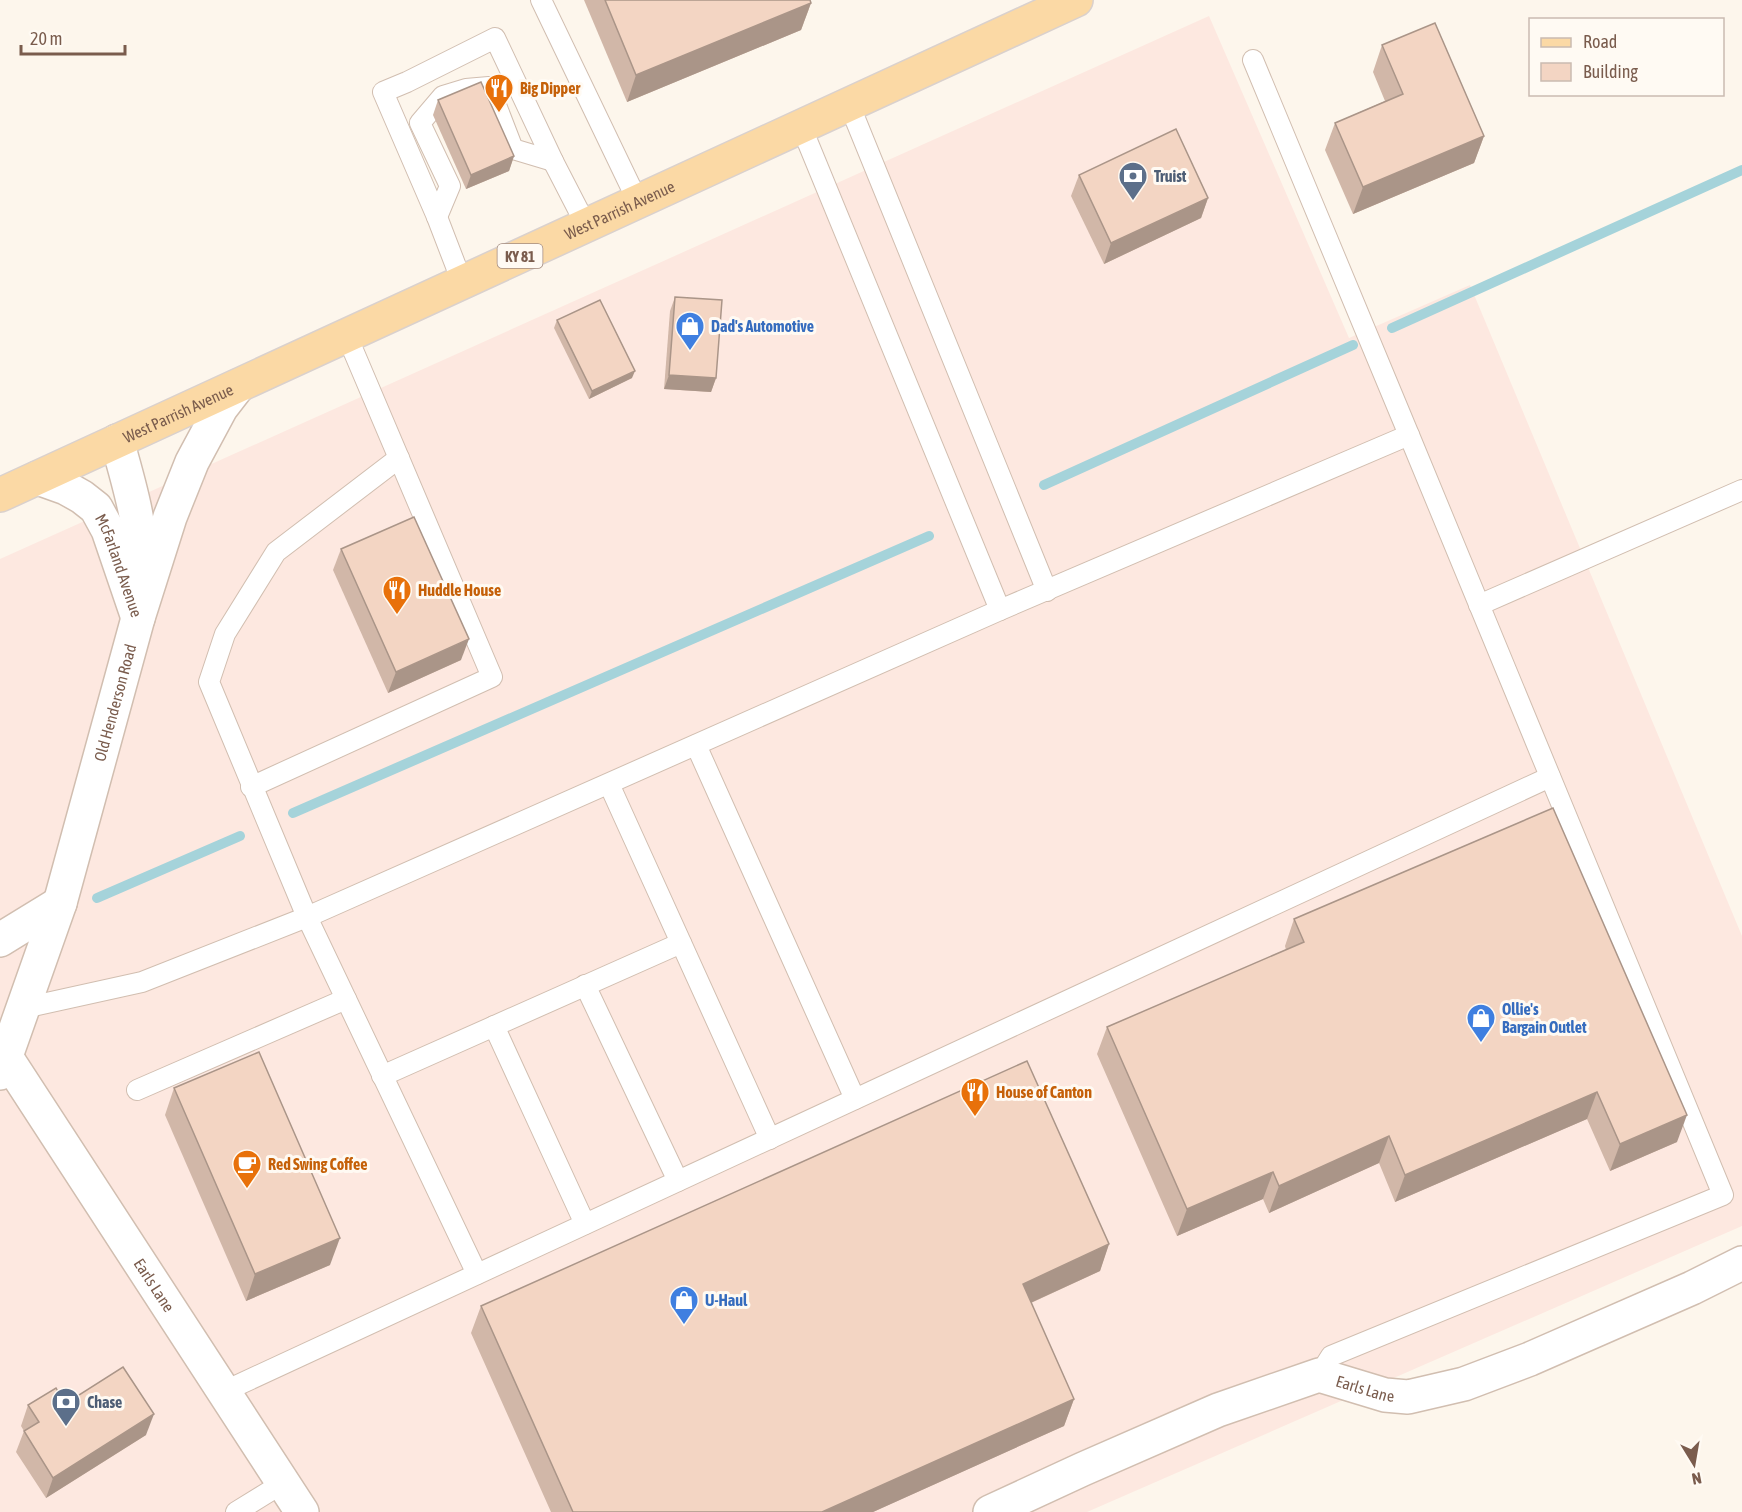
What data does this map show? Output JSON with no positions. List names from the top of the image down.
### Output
{
  "streets": {
    "main road": ["West Parrish Avenue", "KY 81"],
    "street": ["McFarland Avenue", "Old Henderson Road", "Earls Lane"]
  },
  "crossings": [
    ["West Parrish Avenue", "McFarland Avenue"],
    ["West Parrish Avenue", "Old Henderson Road"],
    ["McFarland Avenue", "Old Henderson Road"]
  ],
  "places": {
    "restaurant": ["Big Dipper", "Huddle House", "House of Canton"],
    "bank": ["Truist", "Chase"],
    "shop": ["Dad's Automotive", "Ollie's Bargain Outlet", "U-Haul"],
    "cafe": ["Red Swing Coffee"]
  },
  "legend": ["Road", "Building"],
  "scale_bar": "20 m",
  "north": "bottom"
}
